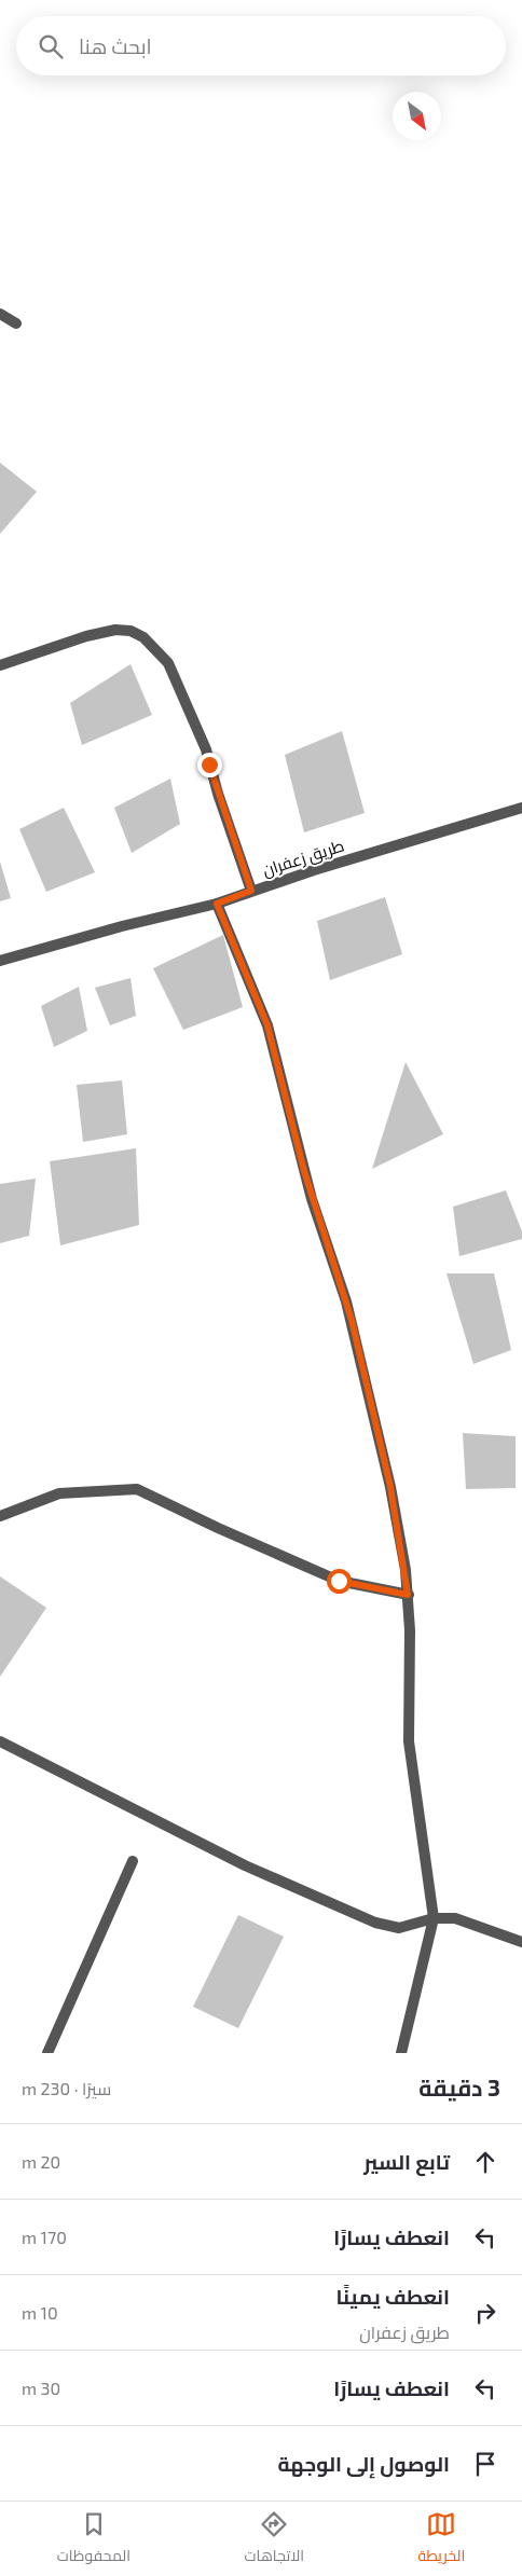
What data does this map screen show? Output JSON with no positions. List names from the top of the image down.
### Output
{
  "streets": {
    "street": ["طريق زعفران"]
  },
  "north": "bottom right",
  "page": {
    "search": "ابحث هنا",
    "heading": ["3 دقيقة", "سيرًا · 230 m"],
    "list": [
      ["تابع السير", "20 m"],
      ["انعطف يسارًا", "170 m"],
      ["انعطف يمينًا", "طريق زعفران", "10 m"],
      ["انعطف يسارًا", "30 m"],
      "الوصول إلى الوجهة"
    ],
    "nav": ["الخريطة", "الاتجاهات", "المحفوظات"]
  }
}
